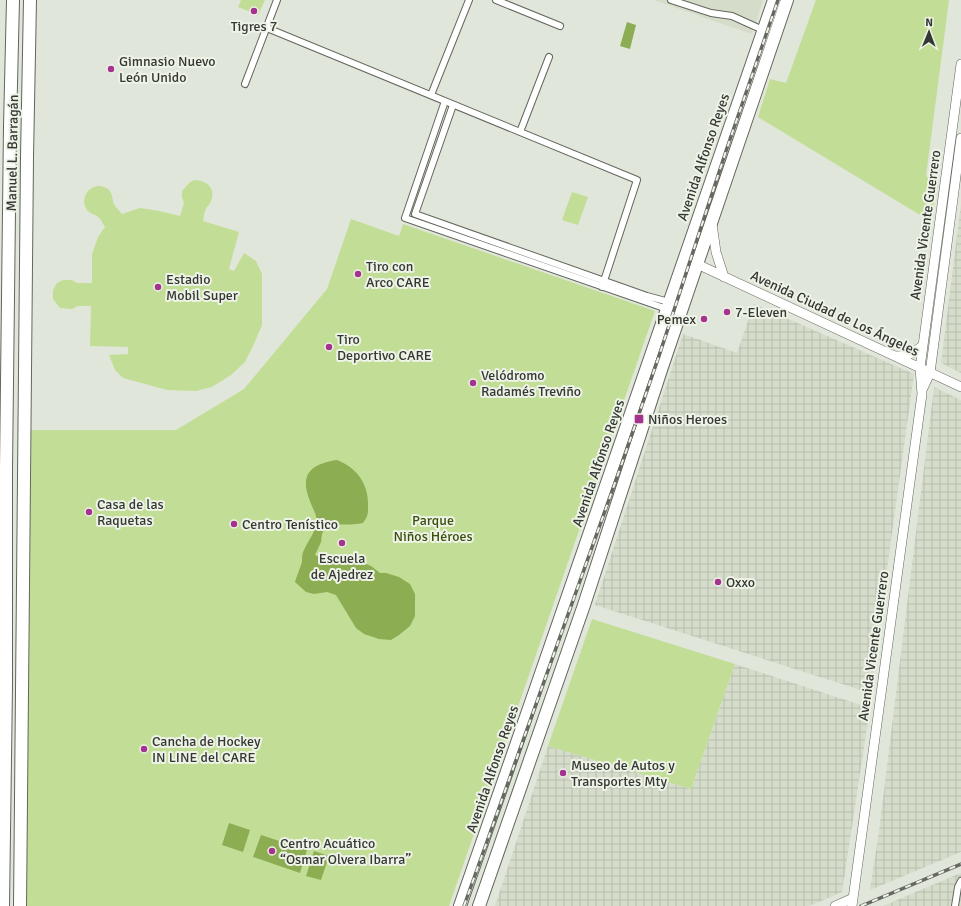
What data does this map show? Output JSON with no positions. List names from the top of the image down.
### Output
{
  "streets": {
    "highway": ["Manuel L. Barragán", "Avenida Alfonso Reyes"],
    "main road": ["Avenida Vicente Guerrero", "Avenida Ciudad de Los Ángeles"]
  },
  "crossings": [
    ["Avenida Alfonso Reyes", "Avenida Ciudad de Los Ángeles"],
    ["Avenida Vicente Guerrero", "Avenida Ciudad de Los Ángeles"]
  ],
  "parks": ["Parque Niños Héroes"],
  "places": {
    "other": [
      "Tigres 7",
      "Gimnasio Nuevo León Unido",
      "Tiro con Arco CARE",
      "Estadio Mobil Super",
      "7-Eleven",
      "Pemex",
      "Tiro Deportivo CARE",
      "Velódromo Radamés Treviño",
      "Casa de las Raquetas",
      "Centro Tenístico",
      "Escuela de Ajedrez",
      "Oxxo",
      "Cancha de Hockey IN LINE del CARE",
      "Museo de Autos y Transportes Mty",
      "Centro Acuático “Osmar Olvera Ibarra”"
    ],
    "transit": ["Niños Heroes"]
  },
  "north": "top"
}
